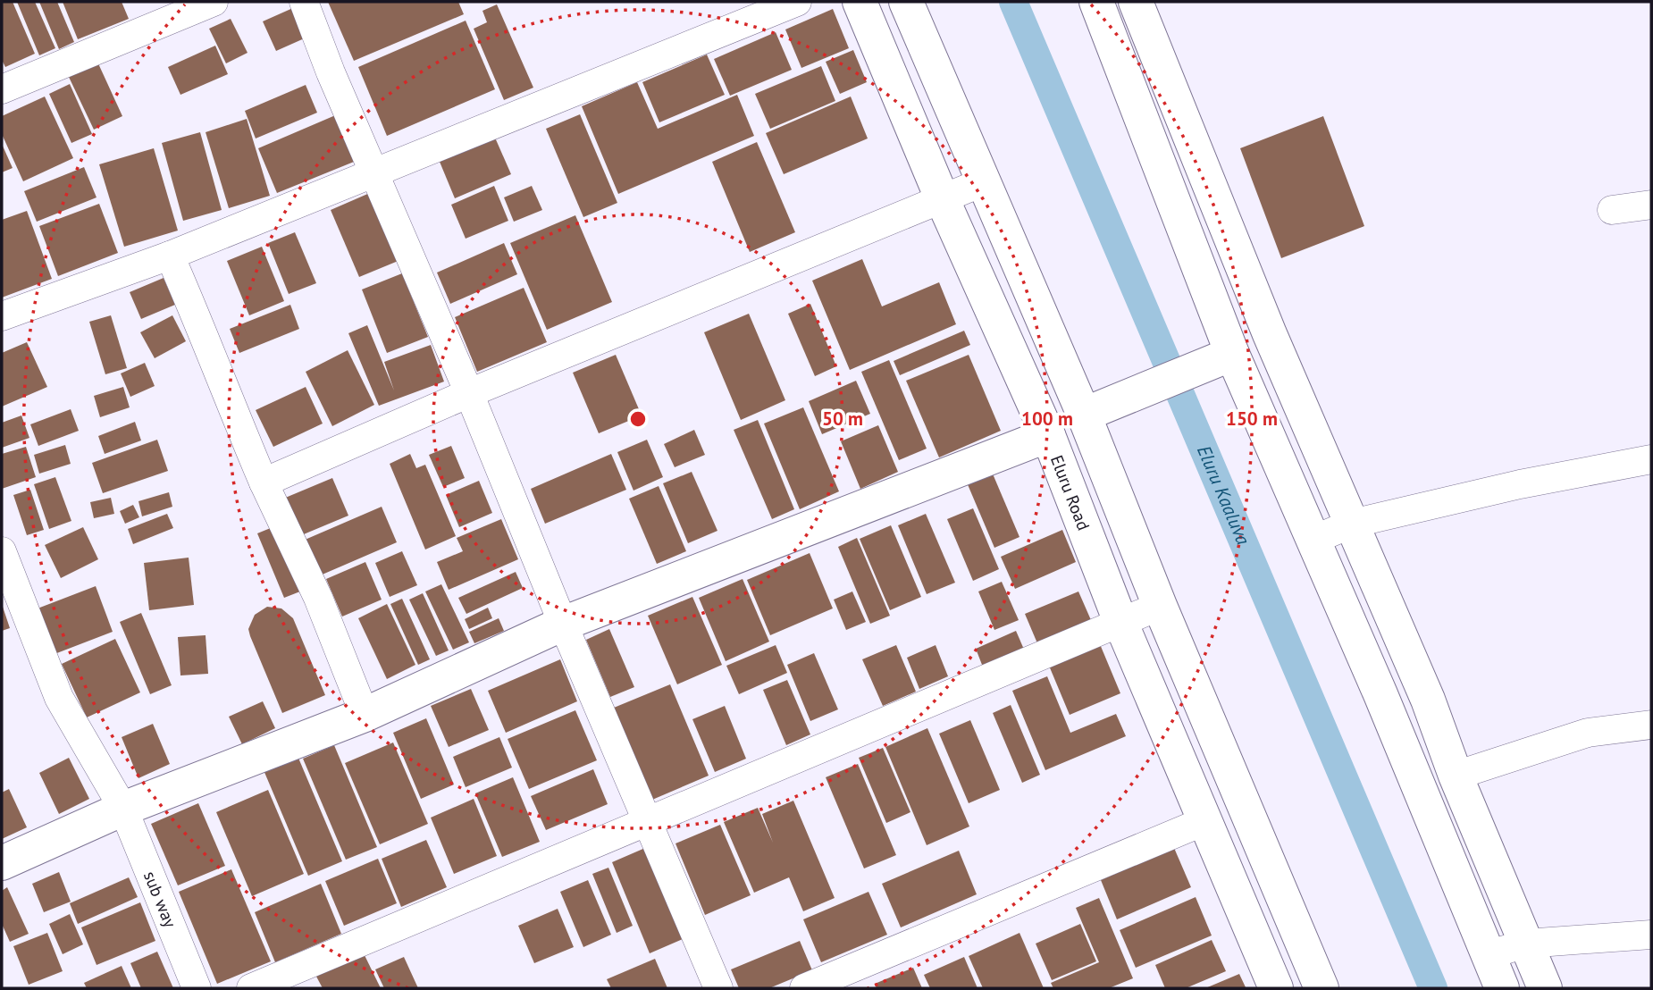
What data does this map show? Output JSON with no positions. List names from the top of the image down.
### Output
{
  "streets": {
    "main road": ["Eluru Road"],
    "street": ["sub way"]
  },
  "water": ["Eluru Kaaluva"],
  "rings": ["50 m", "100 m", "150 m"]
}
